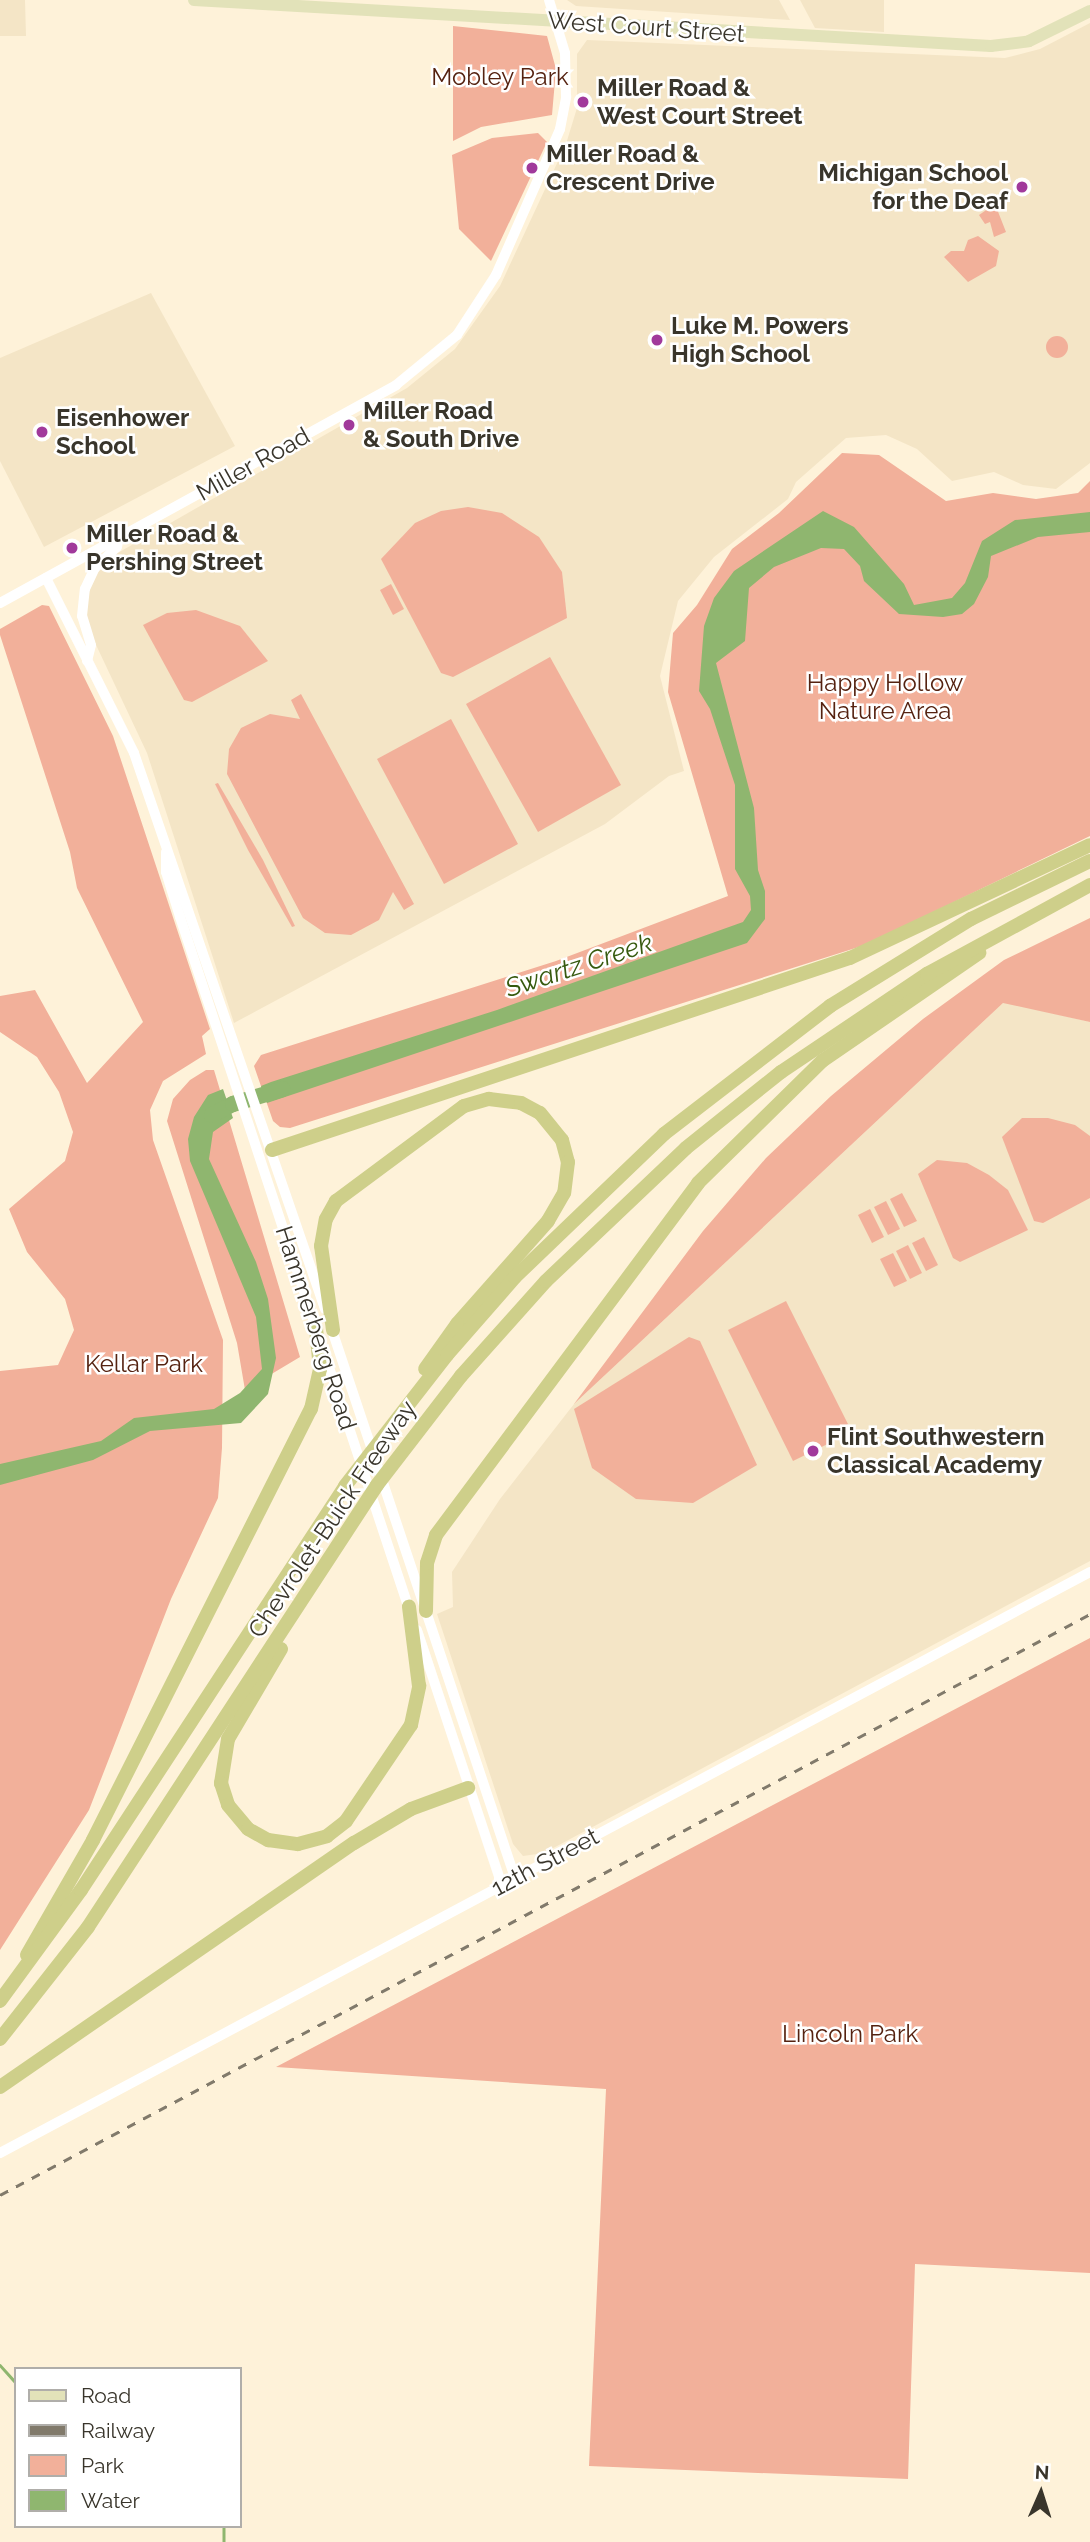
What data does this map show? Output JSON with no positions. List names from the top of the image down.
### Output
{
  "streets": {
    "highway": ["Chevrolet-Buick Freeway"],
    "main road": ["West Court Street"],
    "street": ["Miller Road", "Hammerberg Road", "12th Street"]
  },
  "crossings": [
    ["West Court Street", "Miller Road"],
    ["Miller Road", "Hammerberg Road"],
    ["Hammerberg Road", "12th Street"]
  ],
  "water": ["Swartz Creek"],
  "parks": [
    "Mobley Park",
    "Happy Hollow Nature Area",
    "Kellar Park",
    "Lincoln Park"
  ],
  "places": [
    "Miller Road & West Court Street",
    "Miller Road & Crescent Drive",
    "Michigan School for the Deaf",
    "Luke M. Powers High School",
    "Miller Road & South Drive",
    "Eisenhower School",
    "Miller Road & Pershing Street",
    "Flint Southwestern Classical Academy"
  ],
  "legend": [
    "Road",
    "Railway",
    "Park",
    "Water"
  ],
  "north": "top"
}
